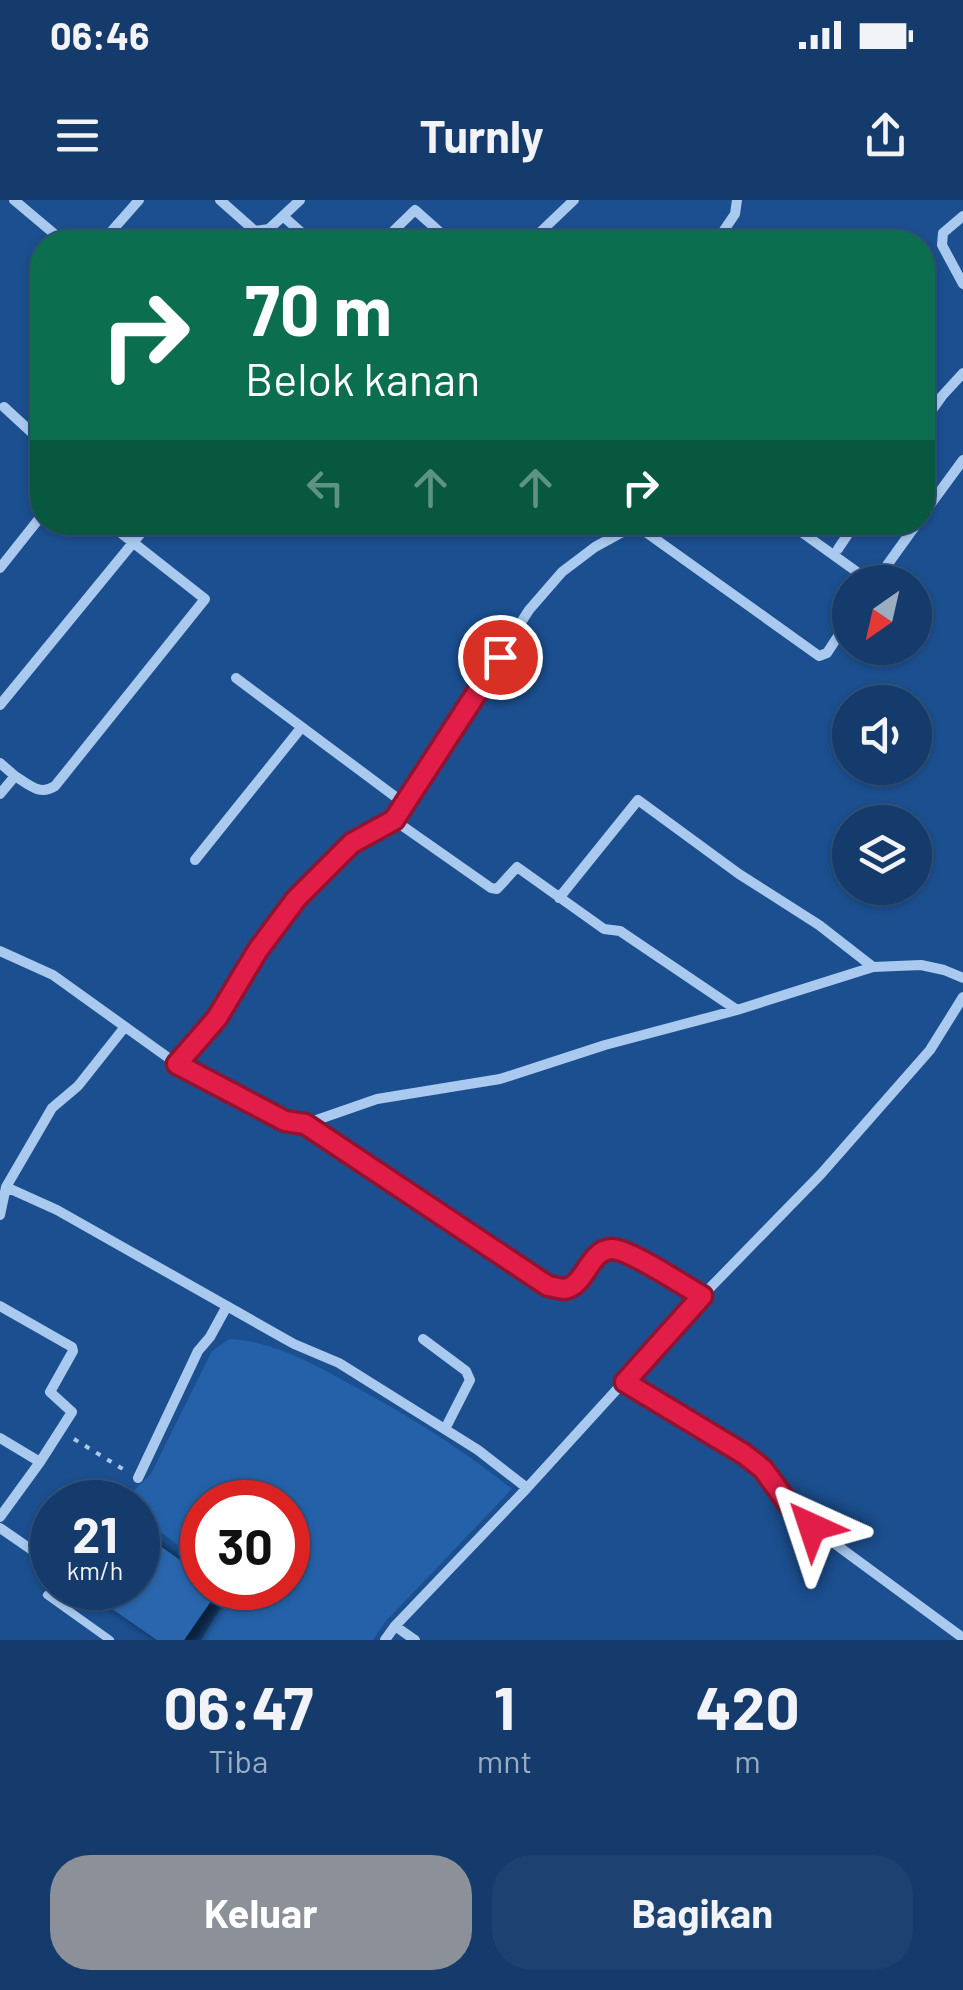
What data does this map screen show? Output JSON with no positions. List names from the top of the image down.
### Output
{
  "north": "bottom left",
  "page": {
    "status": "06:46",
    "header": "Turnly",
    "turn": ["70 m", "Belok kanan"],
    "speed": "21 km/h",
    "limit": "30",
    "eta": [
      "06:47",
      "Tiba",
      "1",
      "mnt",
      "420",
      "m"
    ],
    "buttons": ["Keluar", "Bagikan"]
  }
}
